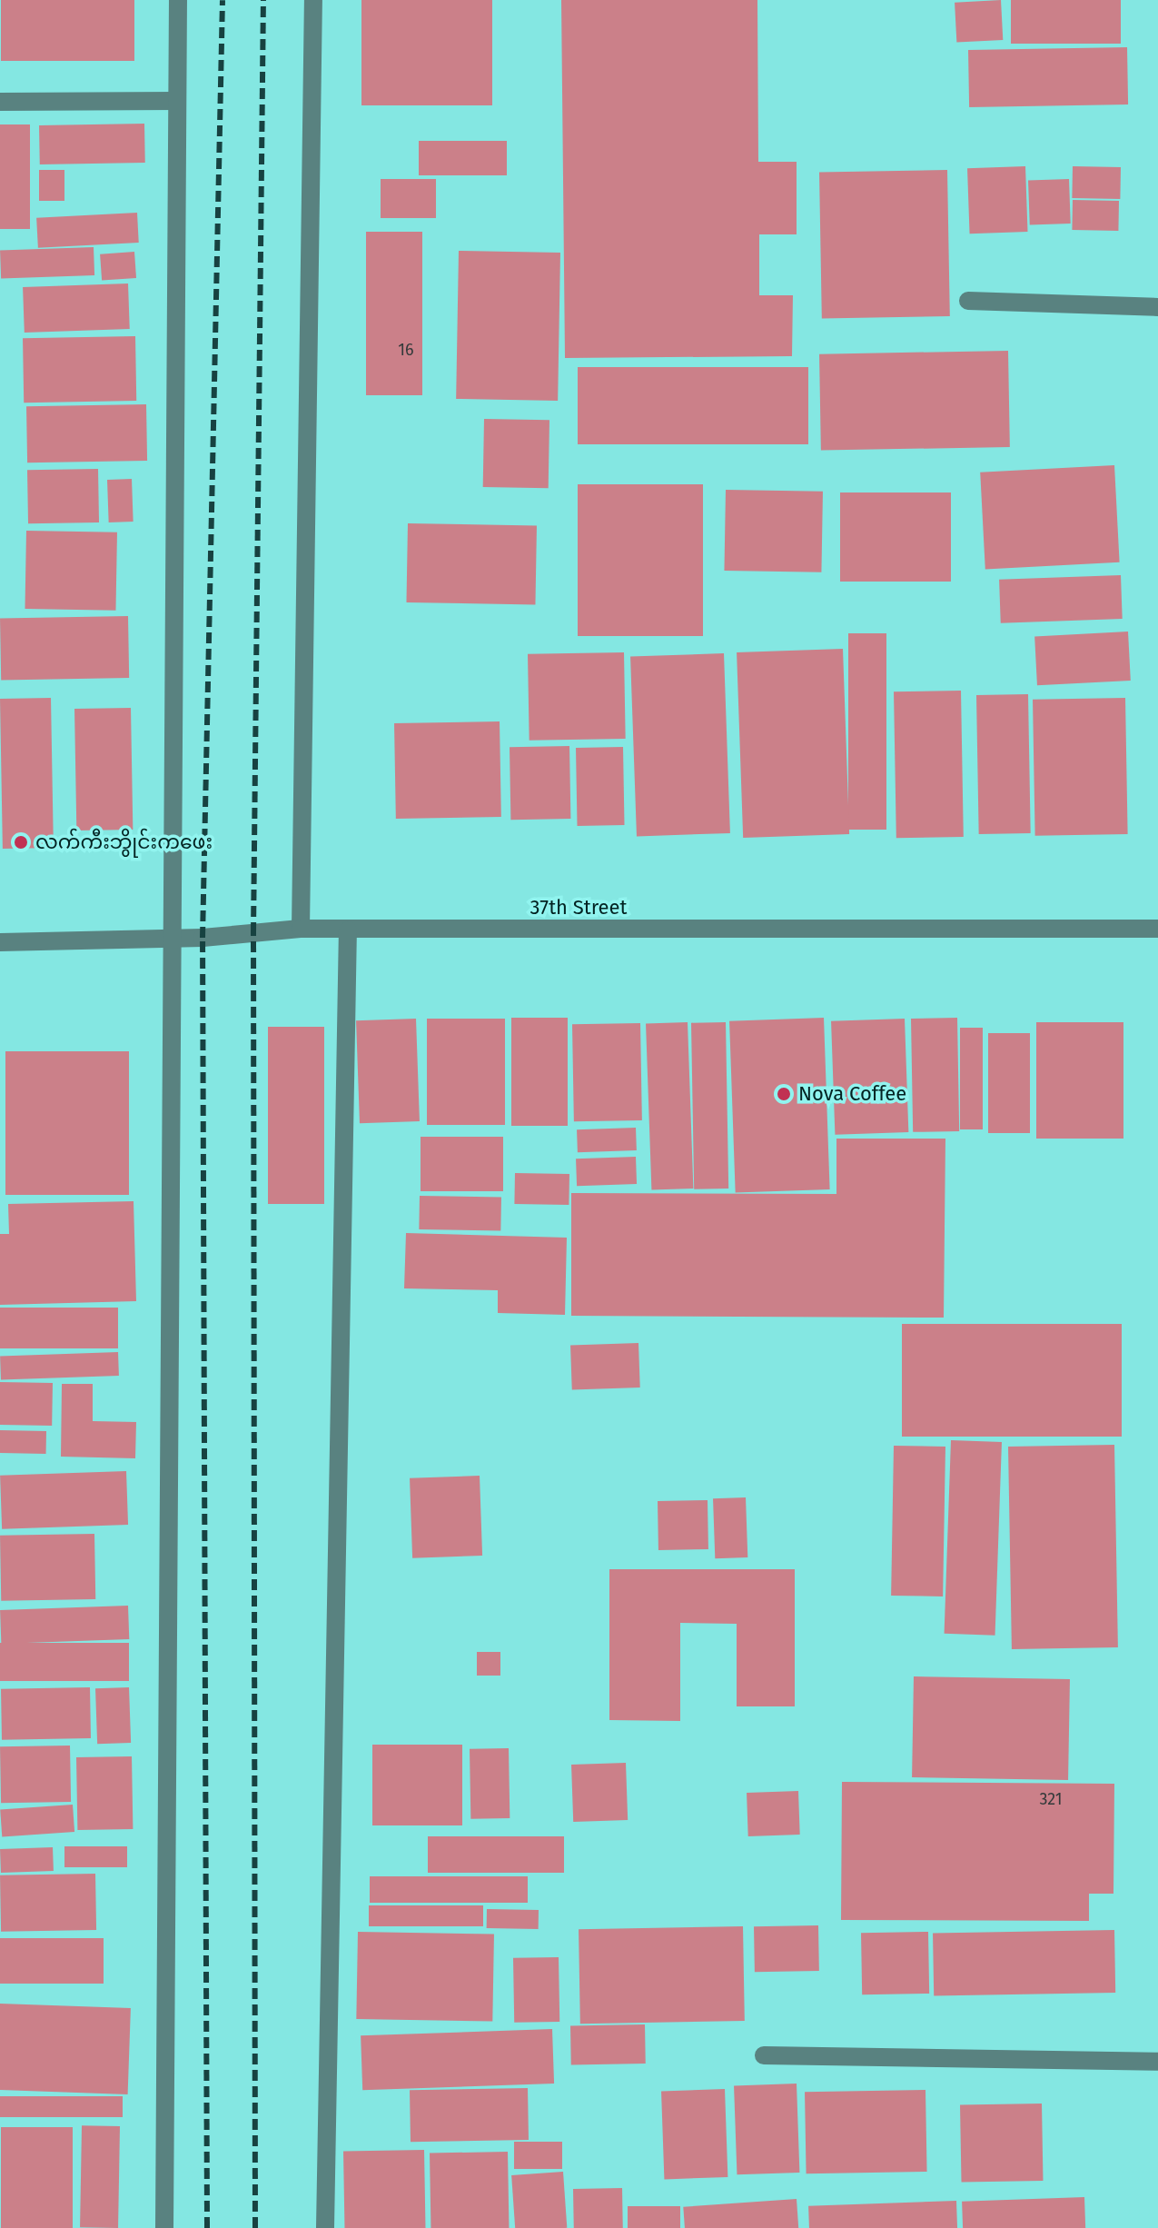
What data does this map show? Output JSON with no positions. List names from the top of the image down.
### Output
{
  "streets": {
    "street": ["37th Street"]
  },
  "places": ["လက်ကီးဘွိုင်းကဖေး", "Nova Coffee"],
  "house_numbers": ["16", "321"]
}
